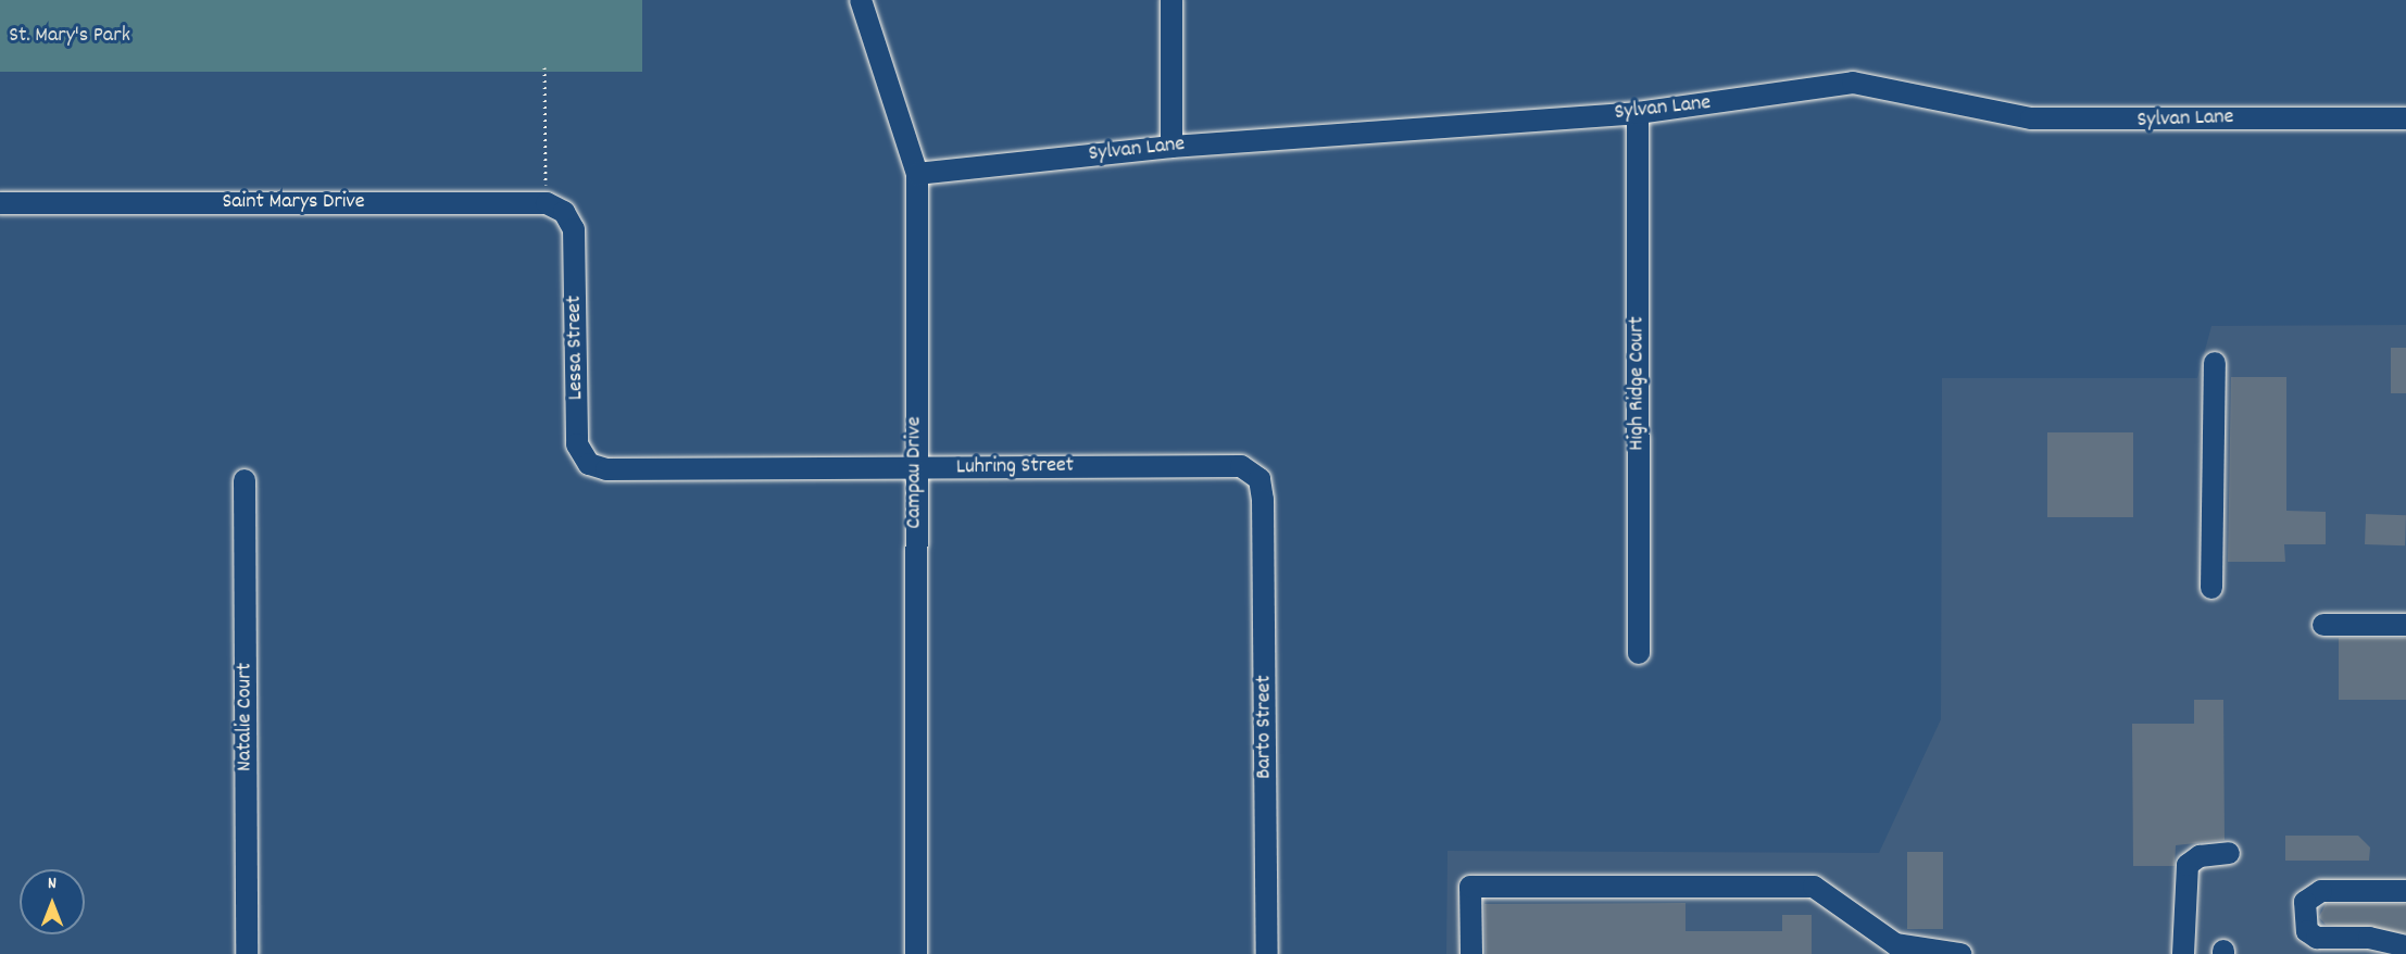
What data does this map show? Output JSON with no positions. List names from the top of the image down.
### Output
{
  "streets": {
    "street": [
      "Sylvan Lane",
      "Saint Marys Drive",
      "Lessa Street",
      "High Ridge Court",
      "Luhring Street",
      "Campau Drive",
      "Natalie Court",
      "Barto Street"
    ]
  },
  "crossings": [
    ["Sylvan Lane", "High Ridge Court"],
    ["Sylvan Lane", "Campau Drive"],
    ["Saint Marys Drive", "Lessa Street"],
    ["Lessa Street", "Luhring Street"],
    ["Luhring Street", "Campau Drive"],
    ["Luhring Street", "Barto Street"]
  ],
  "parks": ["St. Mary's Park"],
  "north": "top"
}
